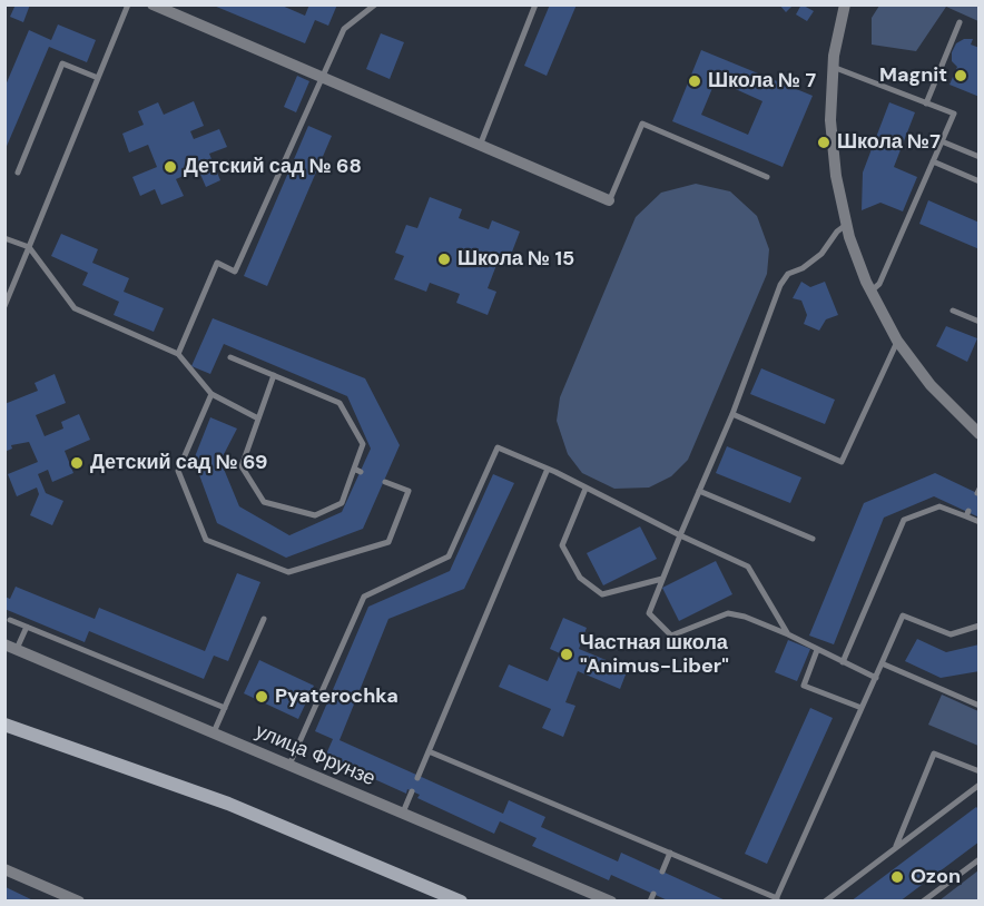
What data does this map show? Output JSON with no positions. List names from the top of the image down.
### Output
{
  "streets": {
    "street": ["улица Фрунзе"]
  },
  "places": [
    "Magnit",
    "Школа № 7",
    "Школа №7",
    "Детский сад № 68",
    "Школа № 15",
    "Детский сад № 69",
    "Частная школа \"Animus-Liber\"",
    "Pyaterochka",
    "Ozon"
  ]
}
